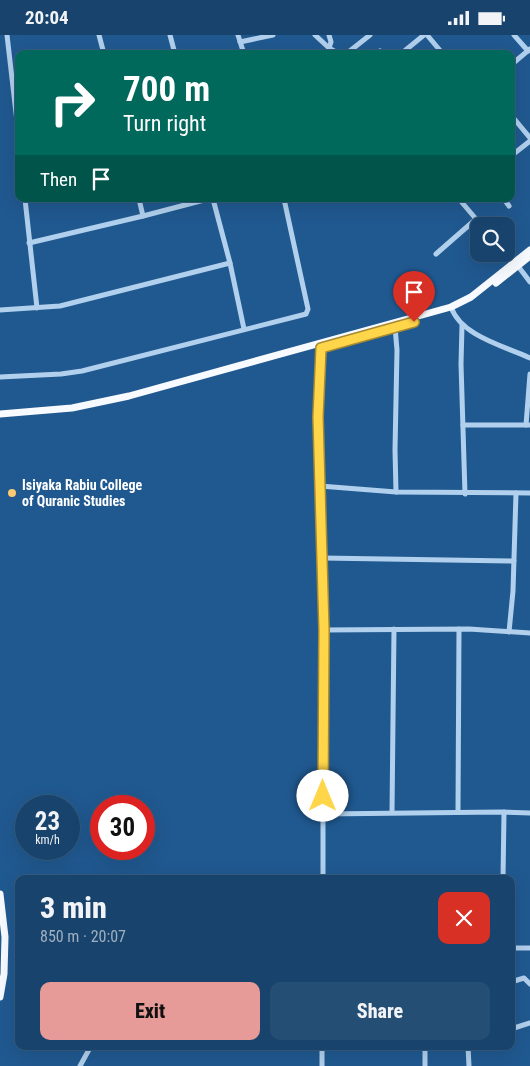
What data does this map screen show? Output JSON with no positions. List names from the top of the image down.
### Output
{
  "places": ["Isiyaka Rabiu College of Quranic Studies"],
  "page": {
    "status": "20:04",
    "turn": ["700 m", "Turn right"],
    "then": "Then",
    "speed": "23 km/h",
    "limit": "30",
    "heading": ["3 min", "850 m · 20:07"],
    "buttons": ["Exit", "Share"]
  }
}
